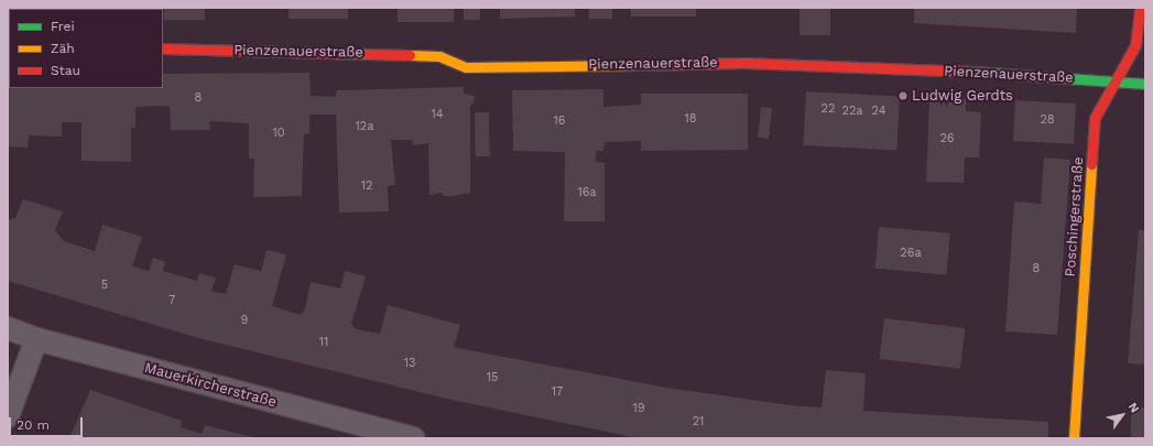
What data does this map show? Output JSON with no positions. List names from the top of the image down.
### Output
{
  "streets": {
    "street": ["Pienzenauerstraße", "Poschingerstraße", "Mauerkircherstraße"]
  },
  "crossings": [
    ["Pienzenauerstraße", "Poschingerstraße"]
  ],
  "places": ["Ludwig Gerdts"],
  "house_numbers": [
    "8",
    "22",
    "22a",
    "24",
    "14",
    "18",
    "28",
    "16",
    "12a",
    "10",
    "26",
    "12",
    "16a",
    "26a",
    "8",
    "5",
    "7",
    "9",
    "11",
    "13",
    "15",
    "17",
    "19",
    "21"
  ],
  "legend": ["Frei", "Zäh", "Stau"],
  "scale_bar": "20 m",
  "north": "top right"
}
